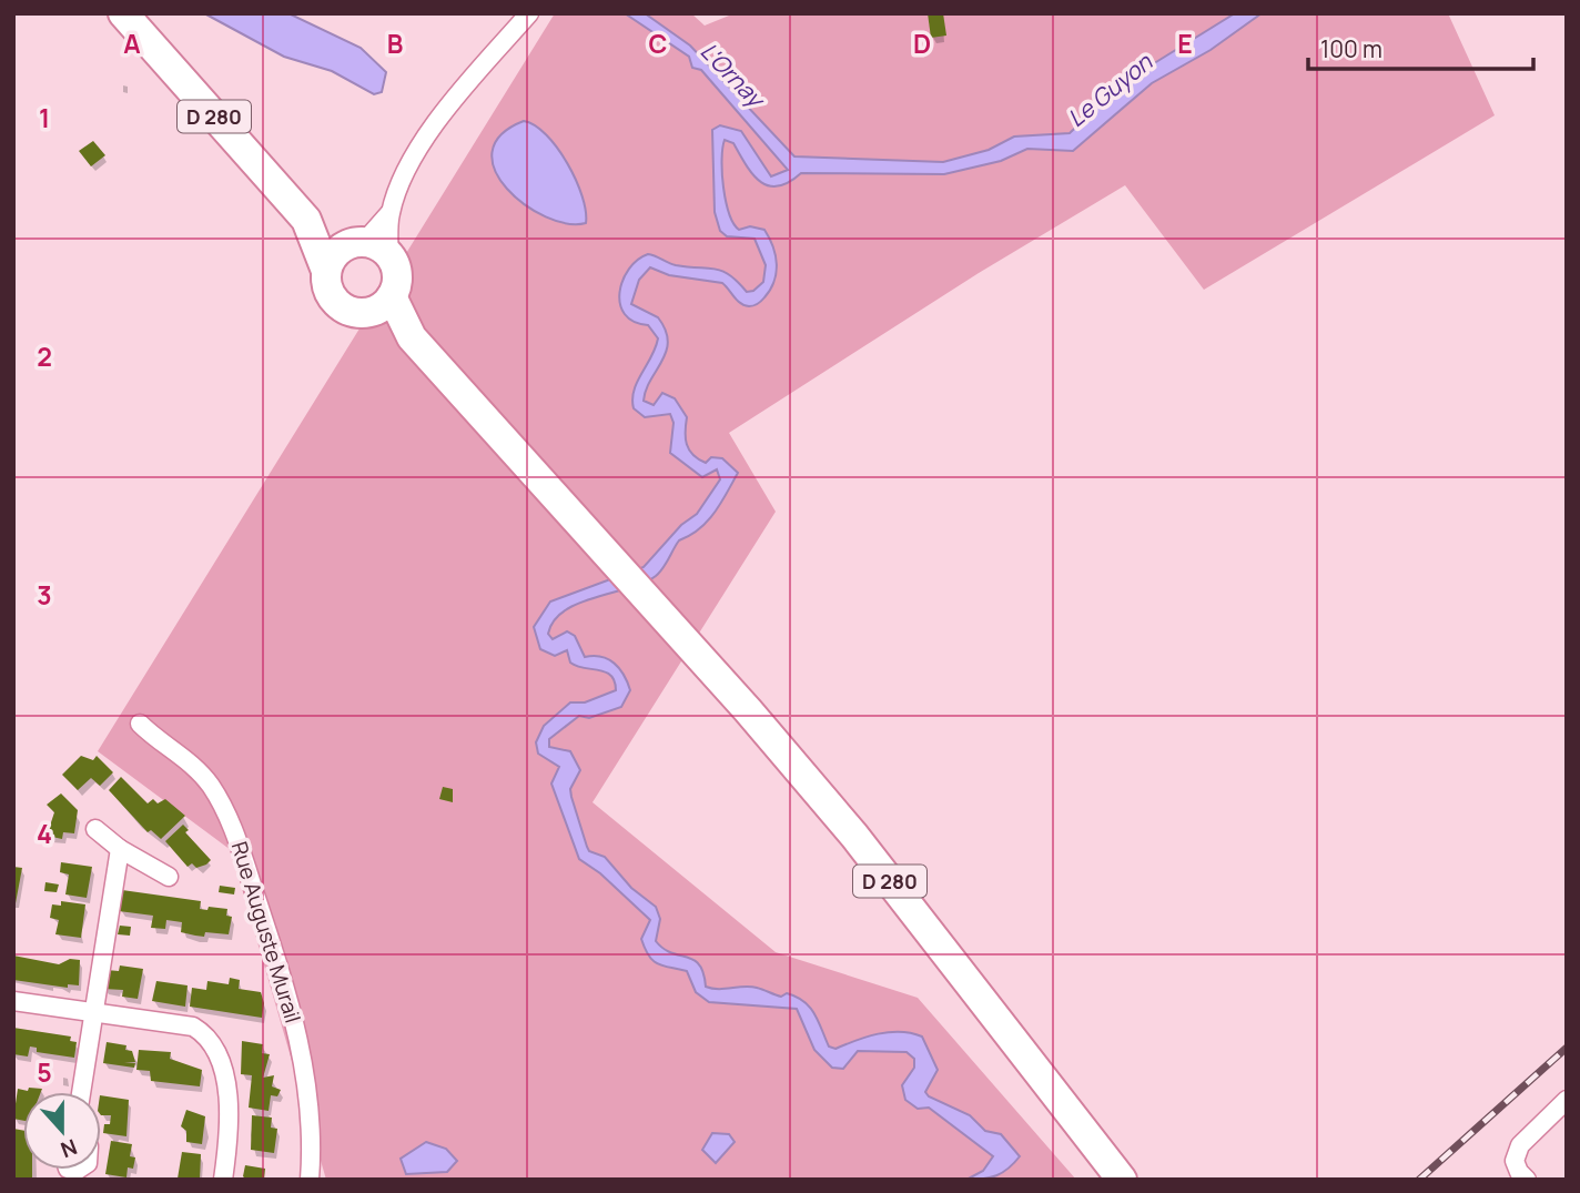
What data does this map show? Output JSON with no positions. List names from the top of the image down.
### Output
{
  "streets": {
    "main road": ["D 280"],
    "street": ["Rue Auguste Murail"]
  },
  "water": ["L'Ornay", "Le Guyon"],
  "scale_bar": "100 m",
  "north": "bottom",
  "grid": {
    "columns": [
      "A",
      "B",
      "C",
      "D",
      "E"
    ],
    "rows": [
      "1",
      "2",
      "3",
      "4",
      "5"
    ]
  }
}
